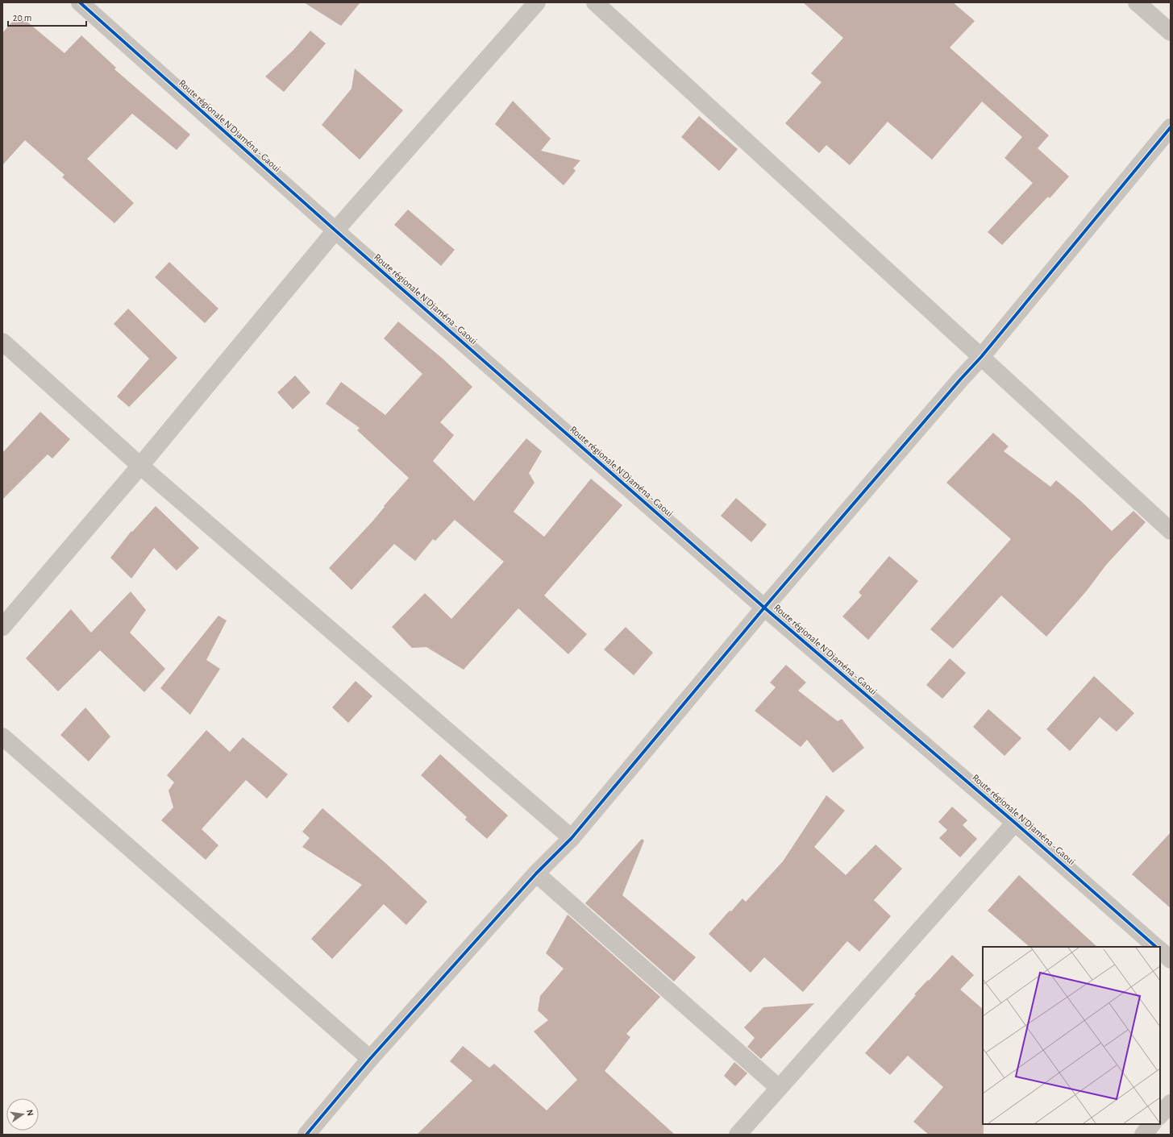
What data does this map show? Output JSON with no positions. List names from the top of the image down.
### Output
{
  "streets": {
    "street": ["Route régionale N'Djaména - Gaoui"]
  },
  "scale_bar": "20 m",
  "north": "right"
}
